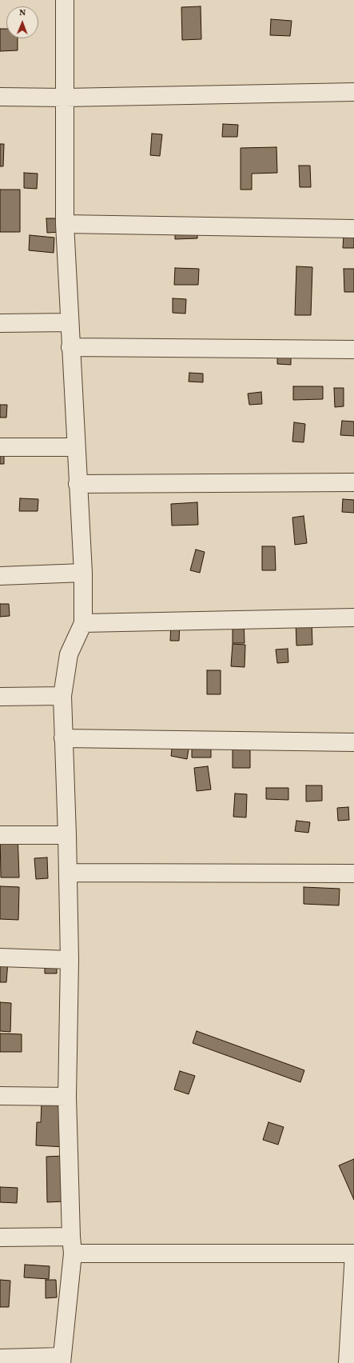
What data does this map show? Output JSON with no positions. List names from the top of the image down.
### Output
{
  "north": "top"
}
